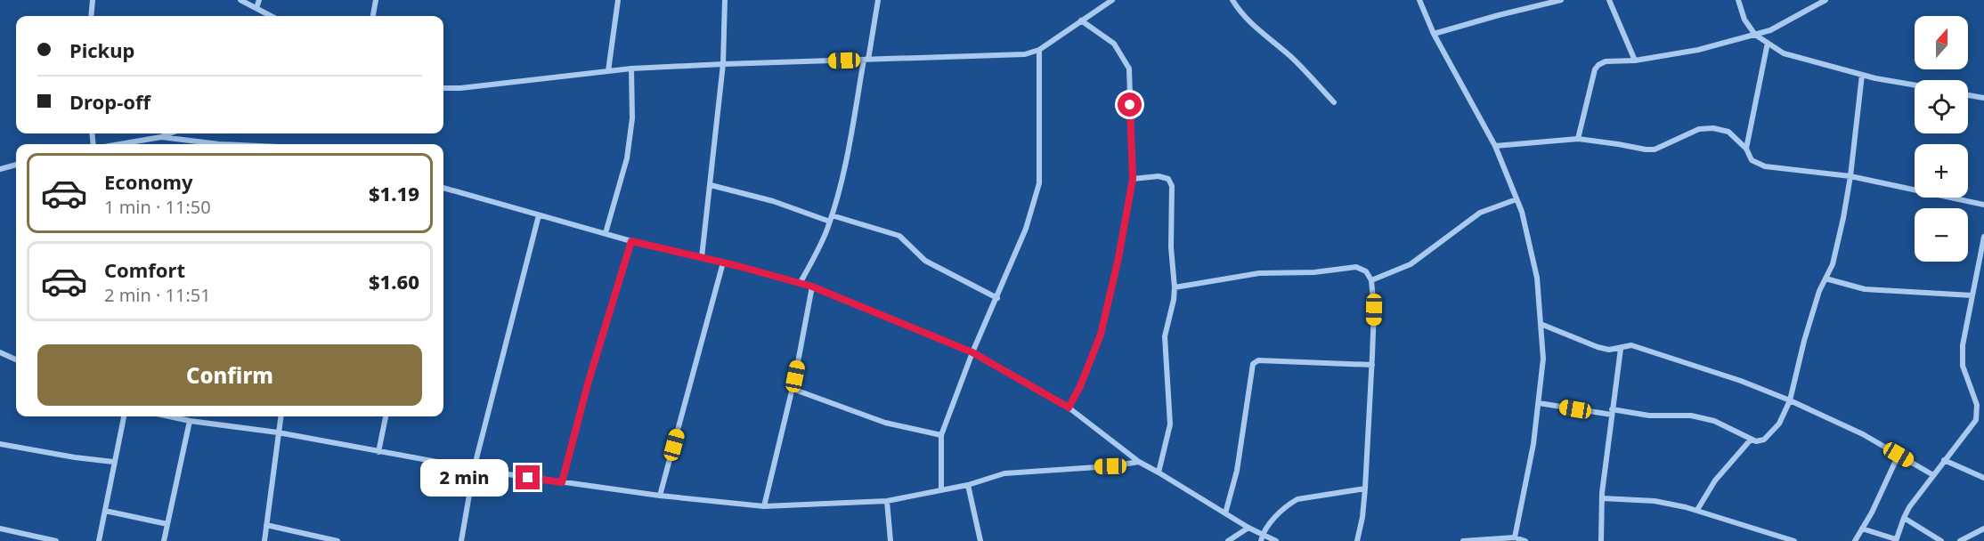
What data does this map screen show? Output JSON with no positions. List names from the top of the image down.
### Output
{
  "north": "top",
  "page": {
    "map_buttons": ["+", "−"],
    "banner": ["Pickup", "Drop-off"],
    "list": [
      {
        "name": "Economy",
        "note": "1 min · 11:50",
        "value": "$1.19"
      },
      {
        "name": "Comfort",
        "note": "2 min · 11:51",
        "value": "$1.60"
      }
    ],
    "buttons": "Confirm",
    "bubble": "2 min"
  }
}
